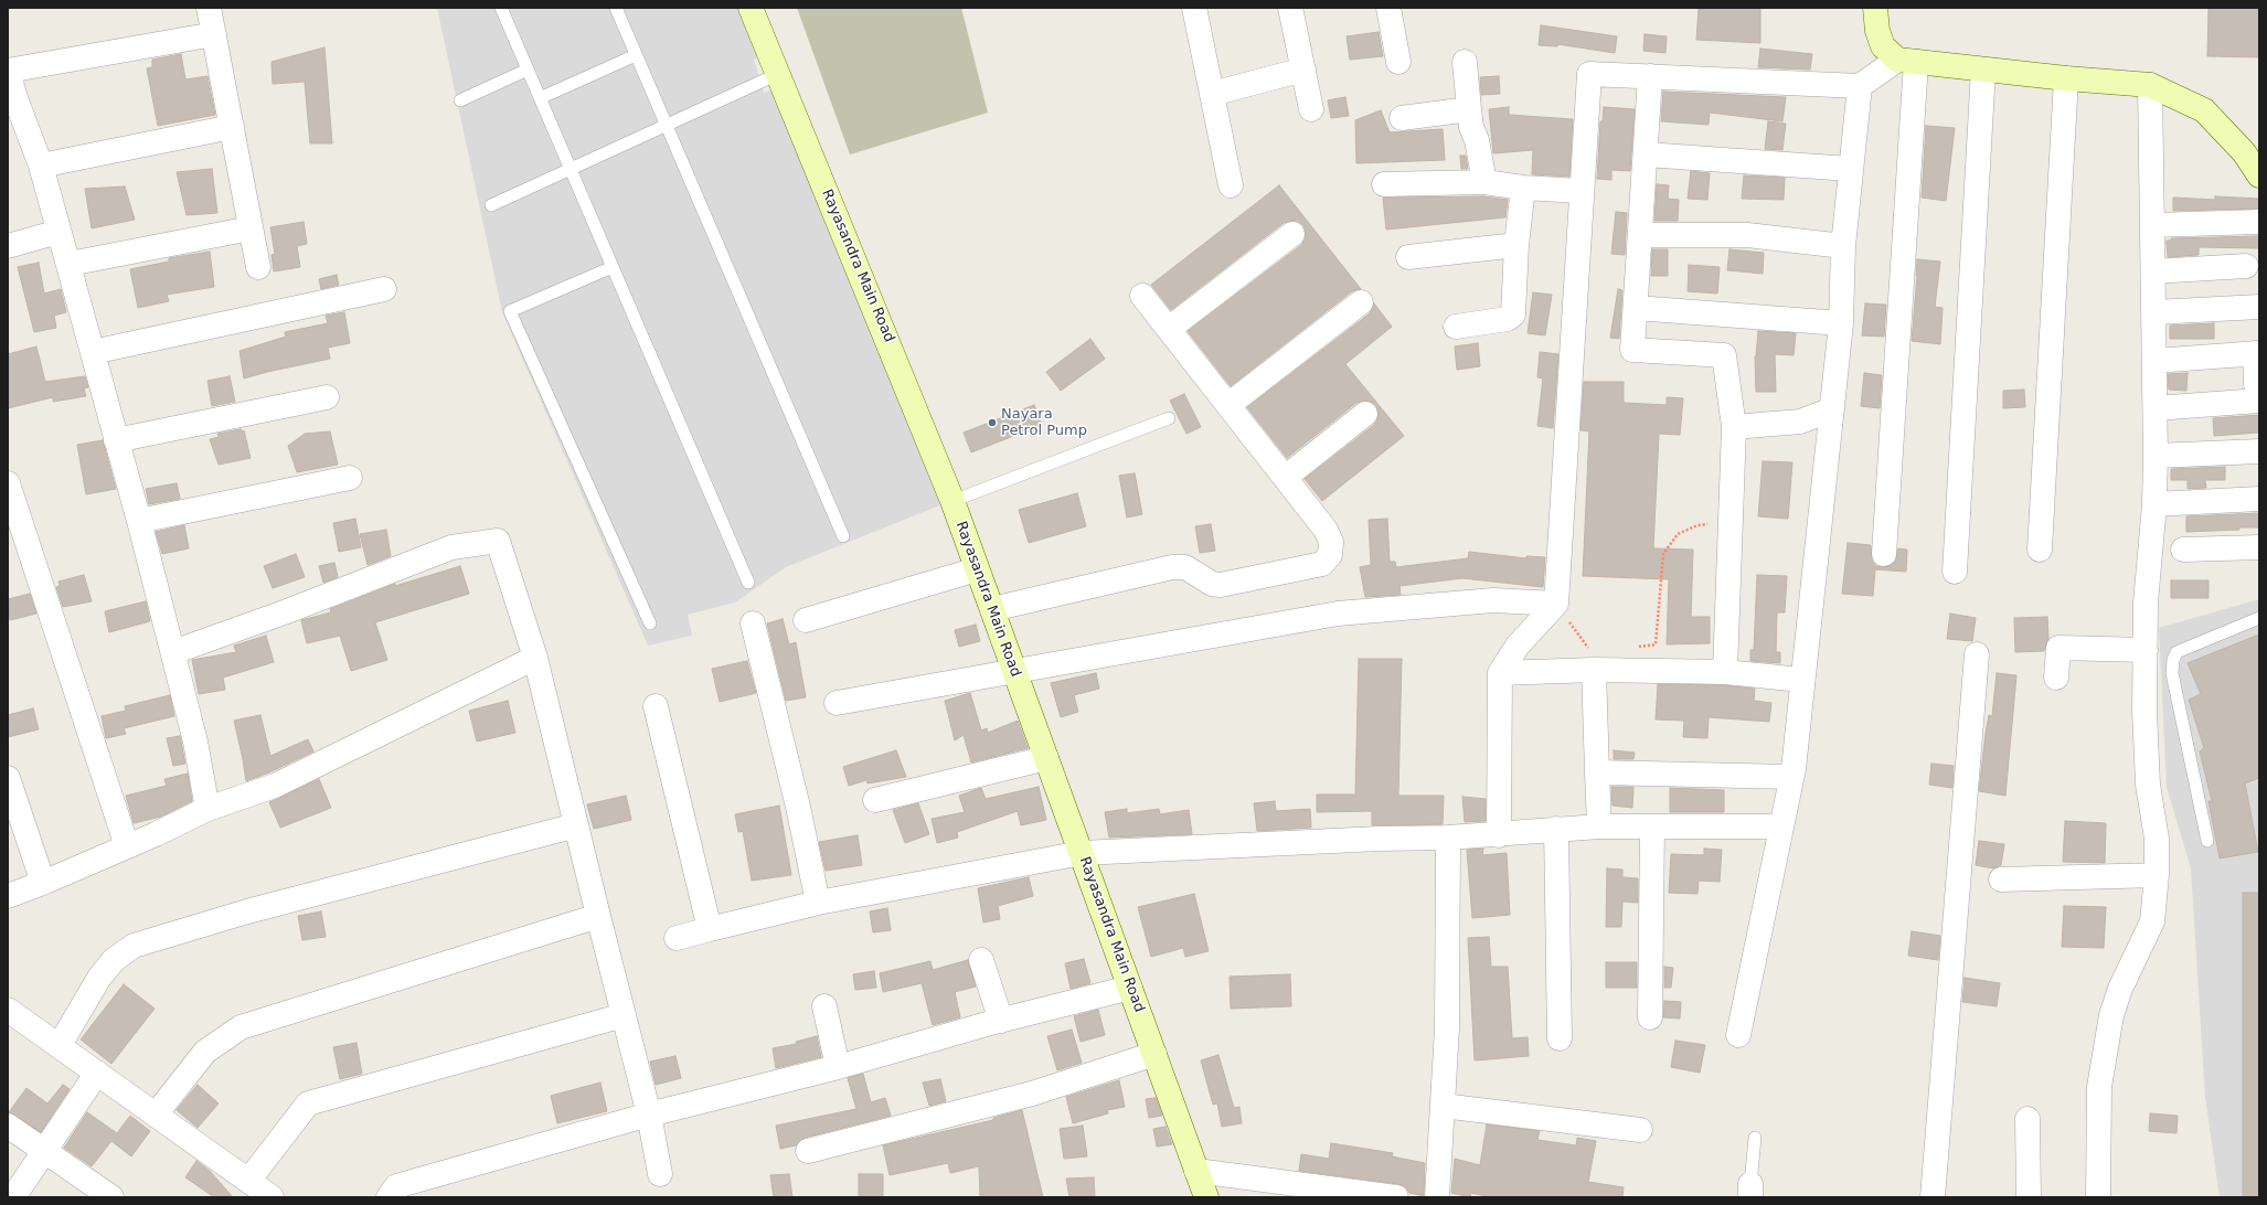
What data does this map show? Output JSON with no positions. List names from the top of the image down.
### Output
{
  "streets": {
    "street": ["Rayasandra Main Road"]
  },
  "places": ["Nayara Petrol Pump"]
}
